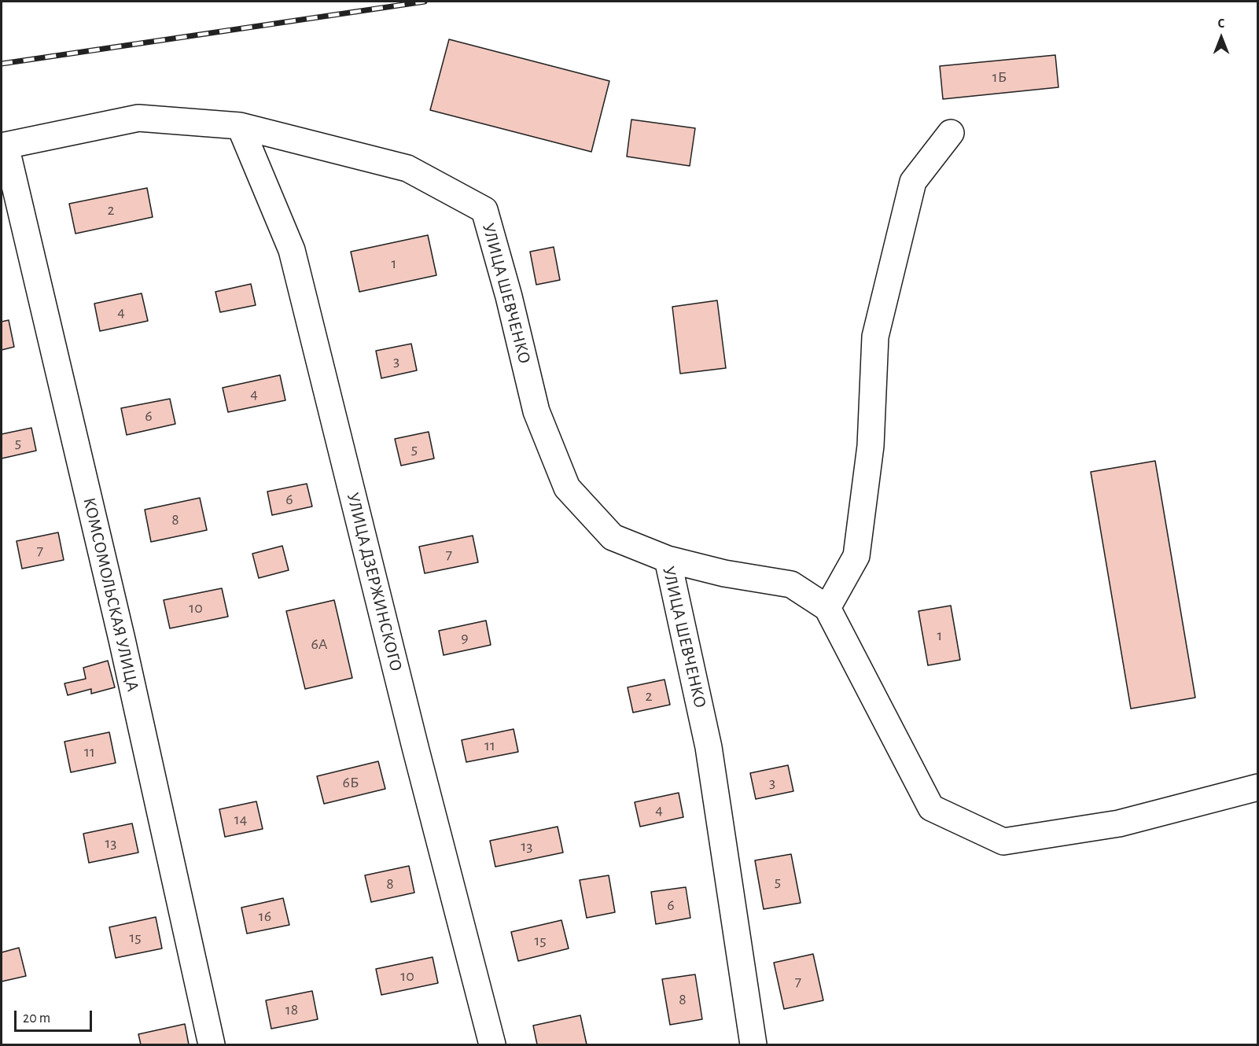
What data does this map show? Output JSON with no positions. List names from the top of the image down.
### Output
{
  "streets": {
    "street": ["УЛИЦА ШЕВЧЕНКО", "УЛИЦА ДЗЕРЖИНСКОГО", "КОМСОМОЛЬСКАЯ УЛИЦА"]
  },
  "crossings": [
    ["УЛИЦА ШЕВЧЕНКО", "УЛИЦА ДЗЕРЖИНСКОГО"],
    ["УЛИЦА ШЕВЧЕНКО", "КОМСОМОЛЬСКАЯ УЛИЦА"]
  ],
  "house_numbers": [
    "1Б",
    "2",
    "1",
    "4",
    "3",
    "4",
    "6",
    "5",
    "5",
    "6",
    "8",
    "7",
    "7",
    "10",
    "1",
    "9",
    "6А",
    "2",
    "11",
    "11",
    "6Б",
    "3",
    "4",
    "14",
    "13",
    "13",
    "5",
    "8",
    "6",
    "16",
    "15",
    "15",
    "10",
    "7",
    "8",
    "18"
  ],
  "scale_bar": "20 m",
  "north": "top"
}
